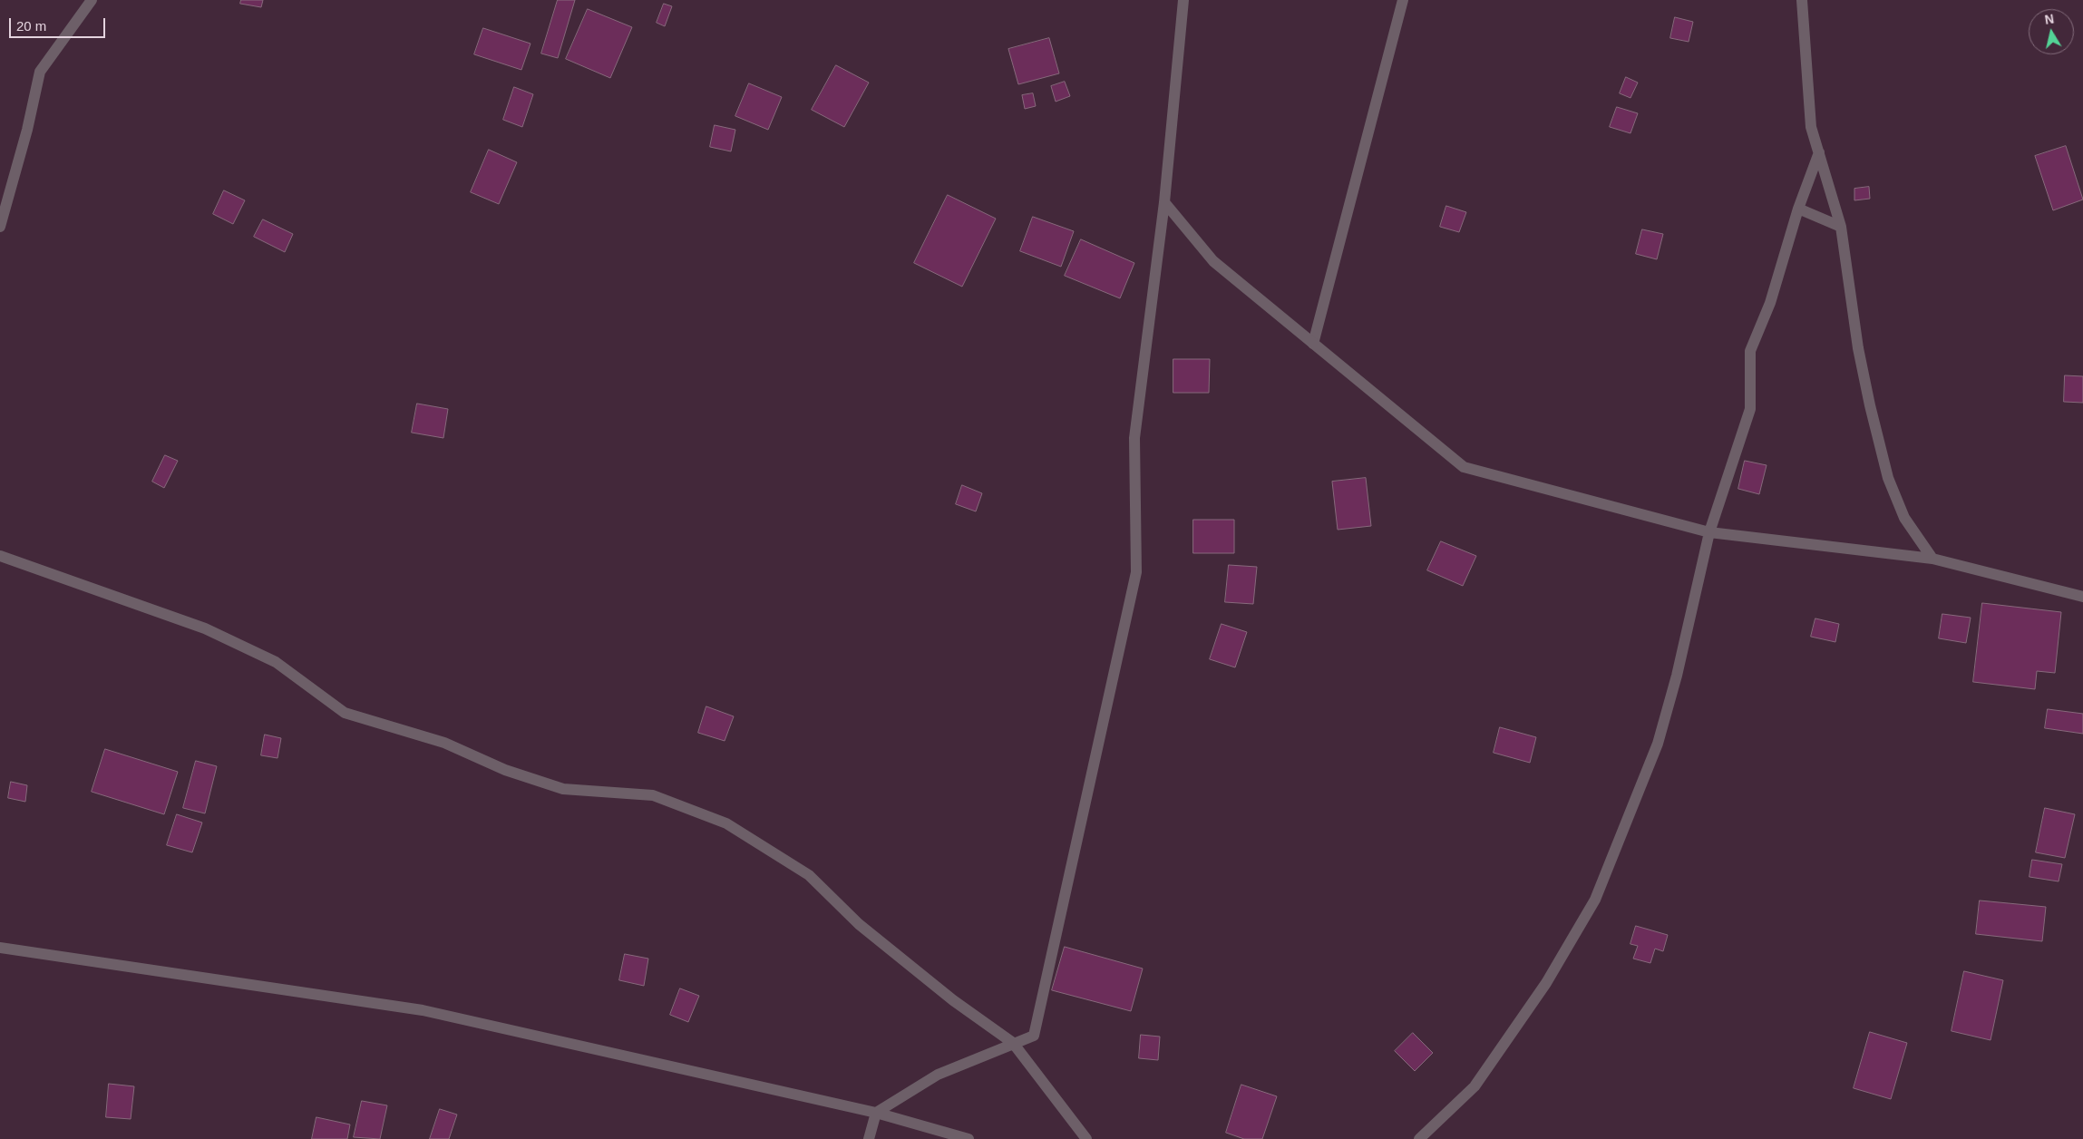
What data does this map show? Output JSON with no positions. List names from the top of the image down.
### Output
{
  "scale_bar": "20 m",
  "north": "top"
}
